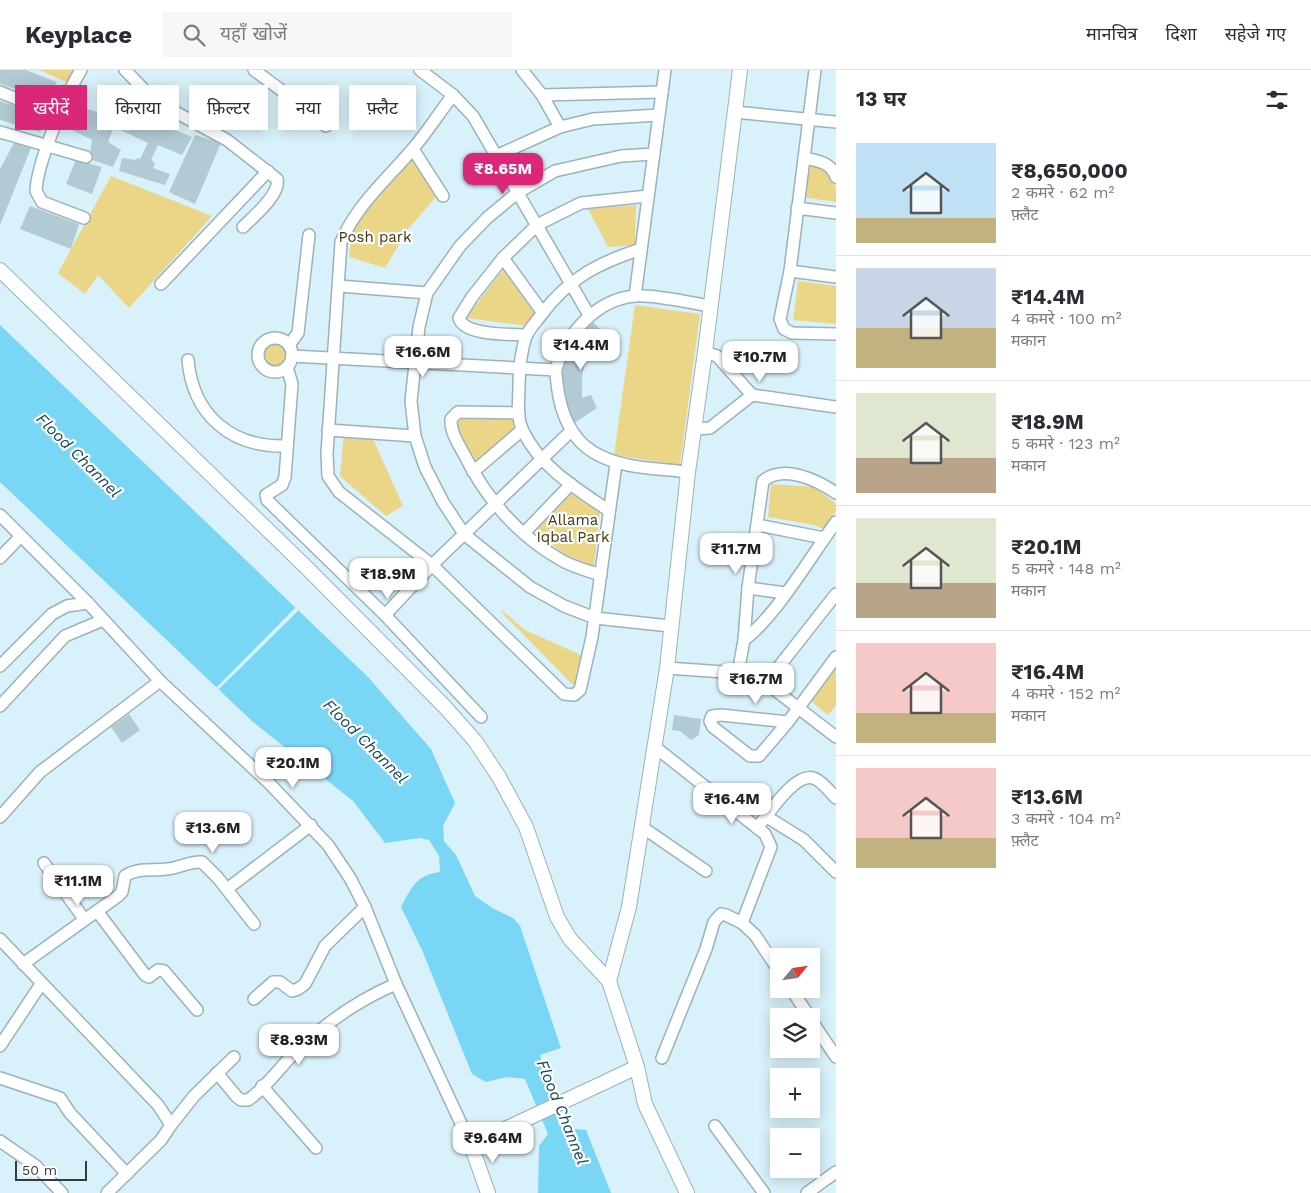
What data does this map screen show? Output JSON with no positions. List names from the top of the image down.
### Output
{
  "water": ["Flood Channel"],
  "parks": ["Posh park", "Allama Iqbal Park"],
  "scale_bar": "50 m",
  "north": "top right",
  "page": {
    "header": "Keyplace",
    "search": "यहाँ खोजें",
    "nav": ["मानचित्र", "दिशा", "सहेजे गए"],
    "heading": "13 घर",
    "chip": [
      "खरीदें",
      "किराया",
      "फ़िल्टर",
      "नया",
      "फ़्लैट"
    ],
    "list": [
      {
        "name": "₹8,650,000",
        "note": "2 कमरे · 62 m² · फ़्लैट"
      },
      {
        "name": "₹14.4M",
        "note": "4 कमरे · 100 m² · मकान"
      },
      {
        "name": "₹18.9M",
        "note": "5 कमरे · 123 m² · मकान"
      },
      {
        "name": "₹20.1M",
        "note": "5 कमरे · 148 m² · मकान"
      },
      {
        "name": "₹16.4M",
        "note": "4 कमरे · 152 m² · मकान"
      },
      {
        "name": "₹13.6M",
        "note": "3 कमरे · 104 m² · फ़्लैट"
      }
    ],
    "price": [
      "₹8.65M",
      "₹14.4M",
      "₹16.6M",
      "₹10.7M",
      "₹11.7M",
      "₹18.9M",
      "₹16.7M",
      "₹20.1M",
      "₹16.4M",
      "₹13.6M",
      "₹11.1M",
      "₹8.93M",
      "₹9.64M"
    ],
    "map_buttons": ["+", "−"],
    "scale": "50 m"
  }
}
